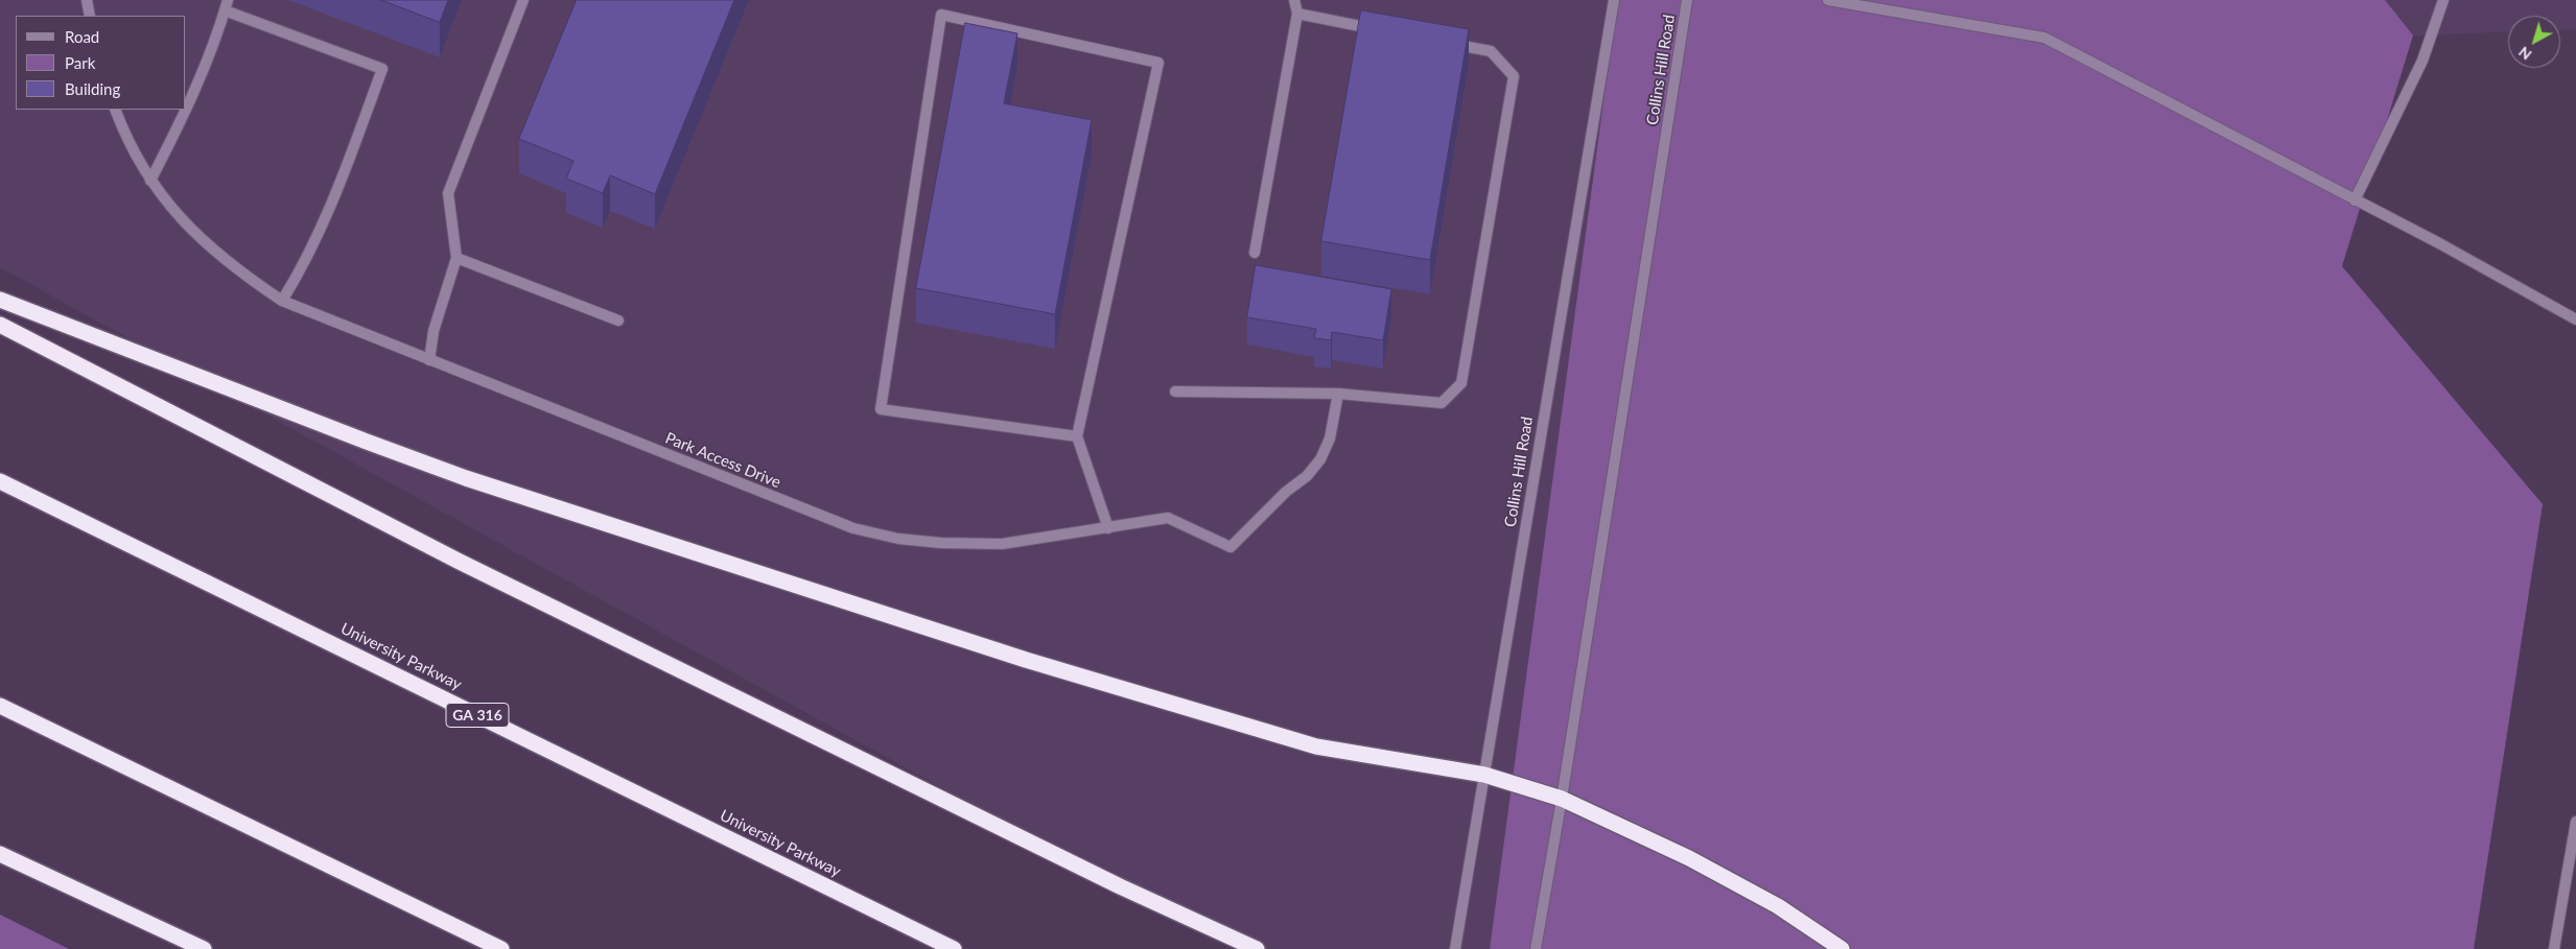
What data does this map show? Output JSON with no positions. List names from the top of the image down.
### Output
{
  "streets": {
    "highway": ["University Parkway", "GA 316"],
    "street": ["Collins Hill Road", "Park Access Drive"]
  },
  "legend": ["Road", "Park", "Building"],
  "north": "bottom left"
}
